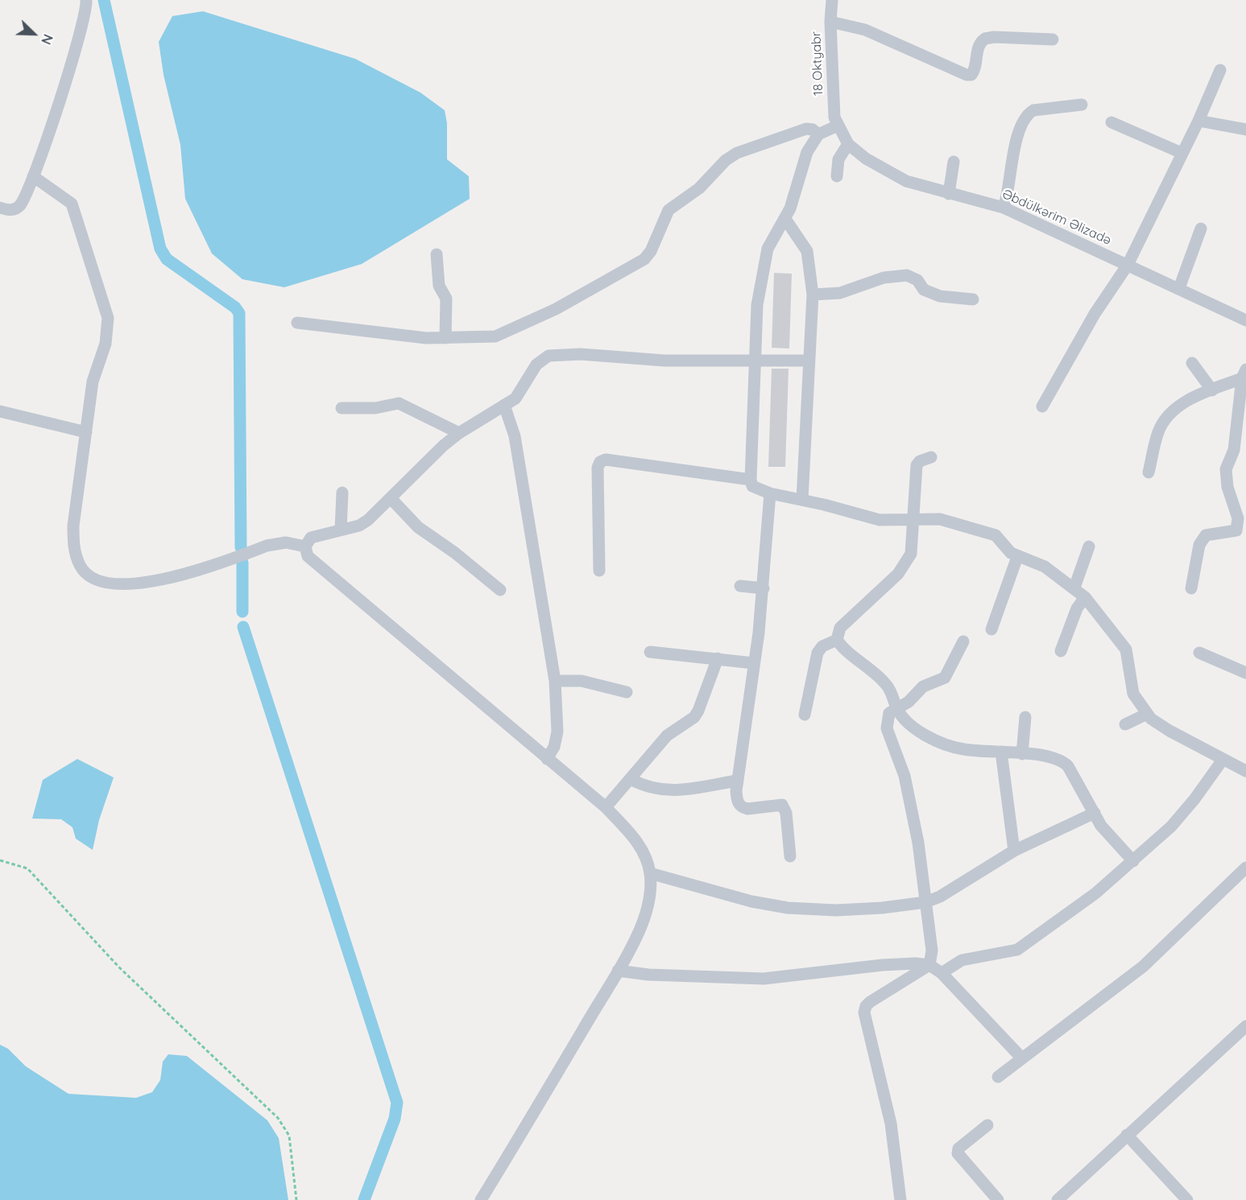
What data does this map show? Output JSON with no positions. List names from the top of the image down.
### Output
{
  "streets": {
    "street": ["18 Oktyabr", "Əbdülkərim Əlizadə"]
  },
  "crossings": [
    ["18 Oktyabr", "Əbdülkərim Əlizadə"]
  ],
  "north": "bottom right"
}
